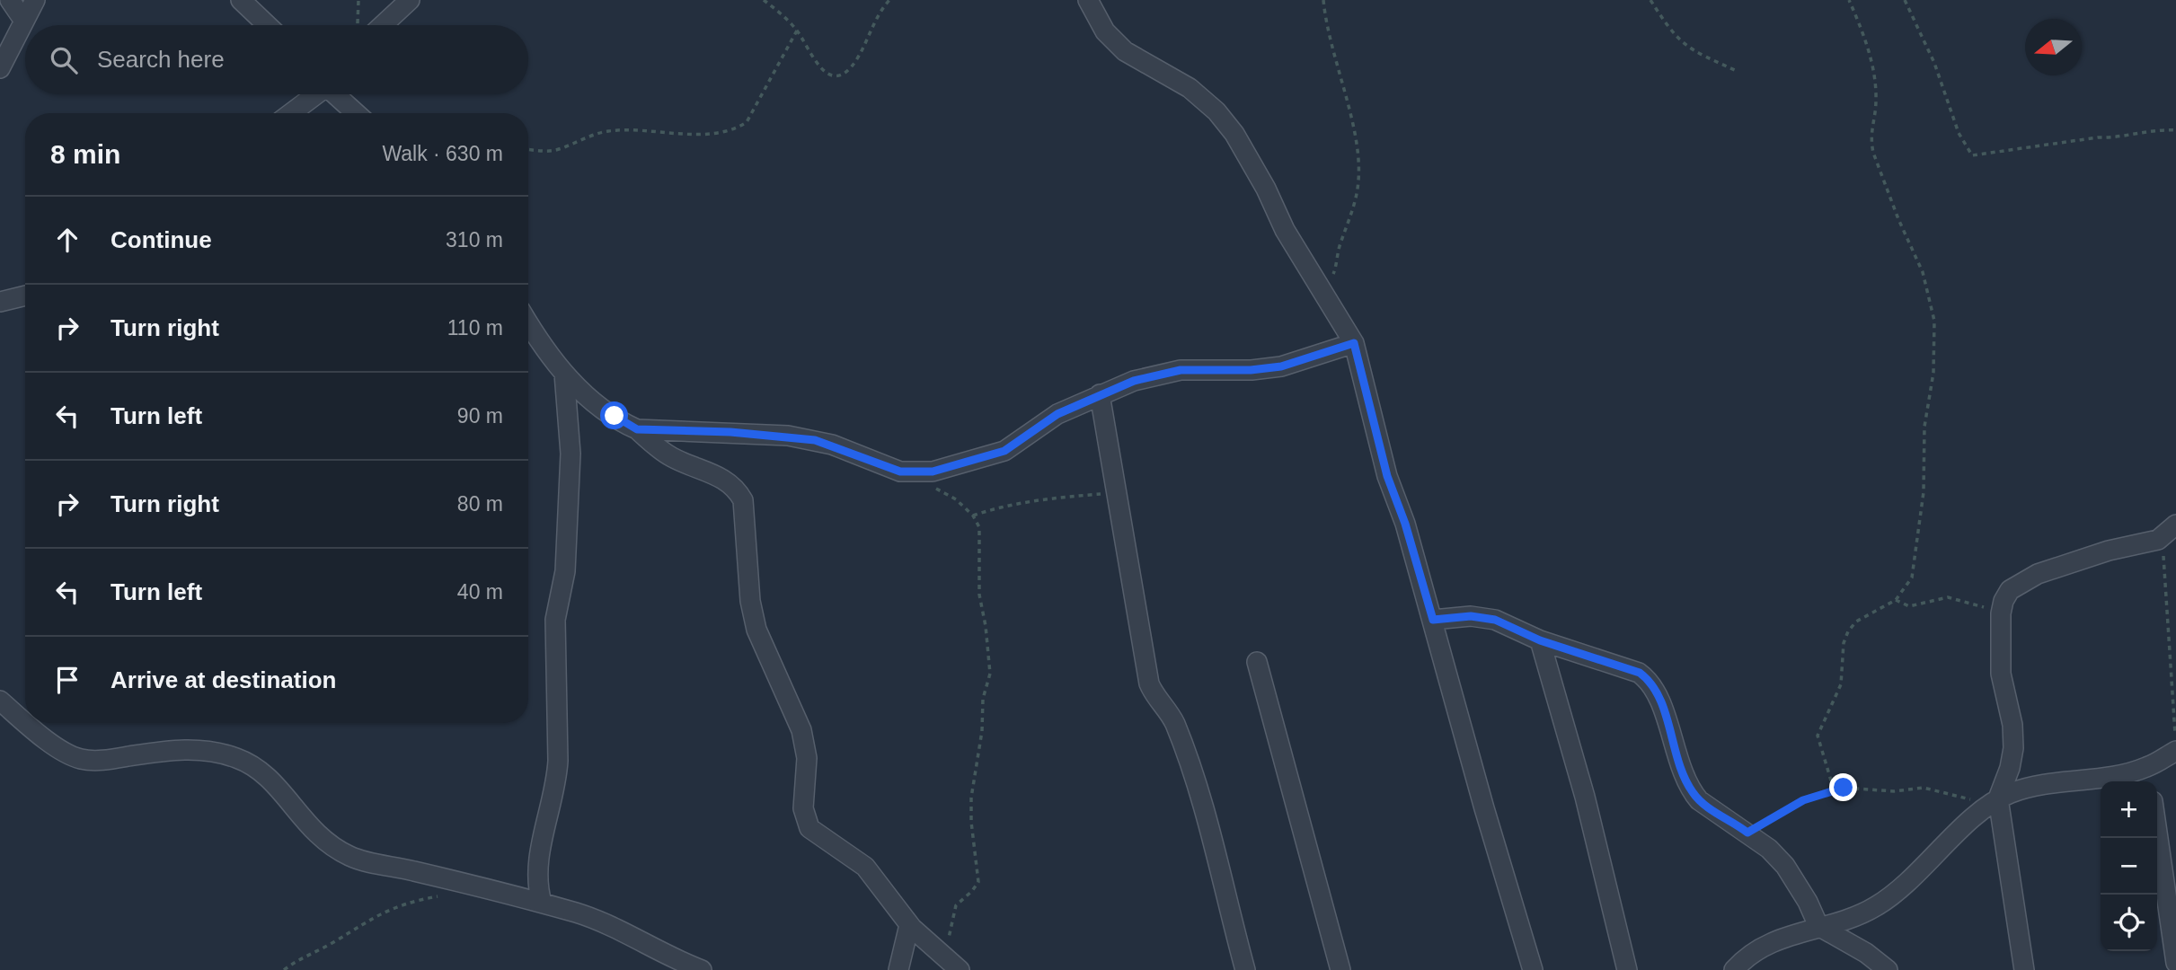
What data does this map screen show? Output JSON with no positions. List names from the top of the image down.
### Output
{
  "north": "left",
  "page": {
    "search": "Search here",
    "heading": ["8 min", "Walk · 630 m"],
    "list": [
      ["Continue", "310 m"],
      ["Turn right", "110 m"],
      ["Turn left", "90 m"],
      ["Turn right", "80 m"],
      ["Turn left", "40 m"],
      "Arrive at destination"
    ],
    "map_buttons": ["+", "−"]
  }
}
